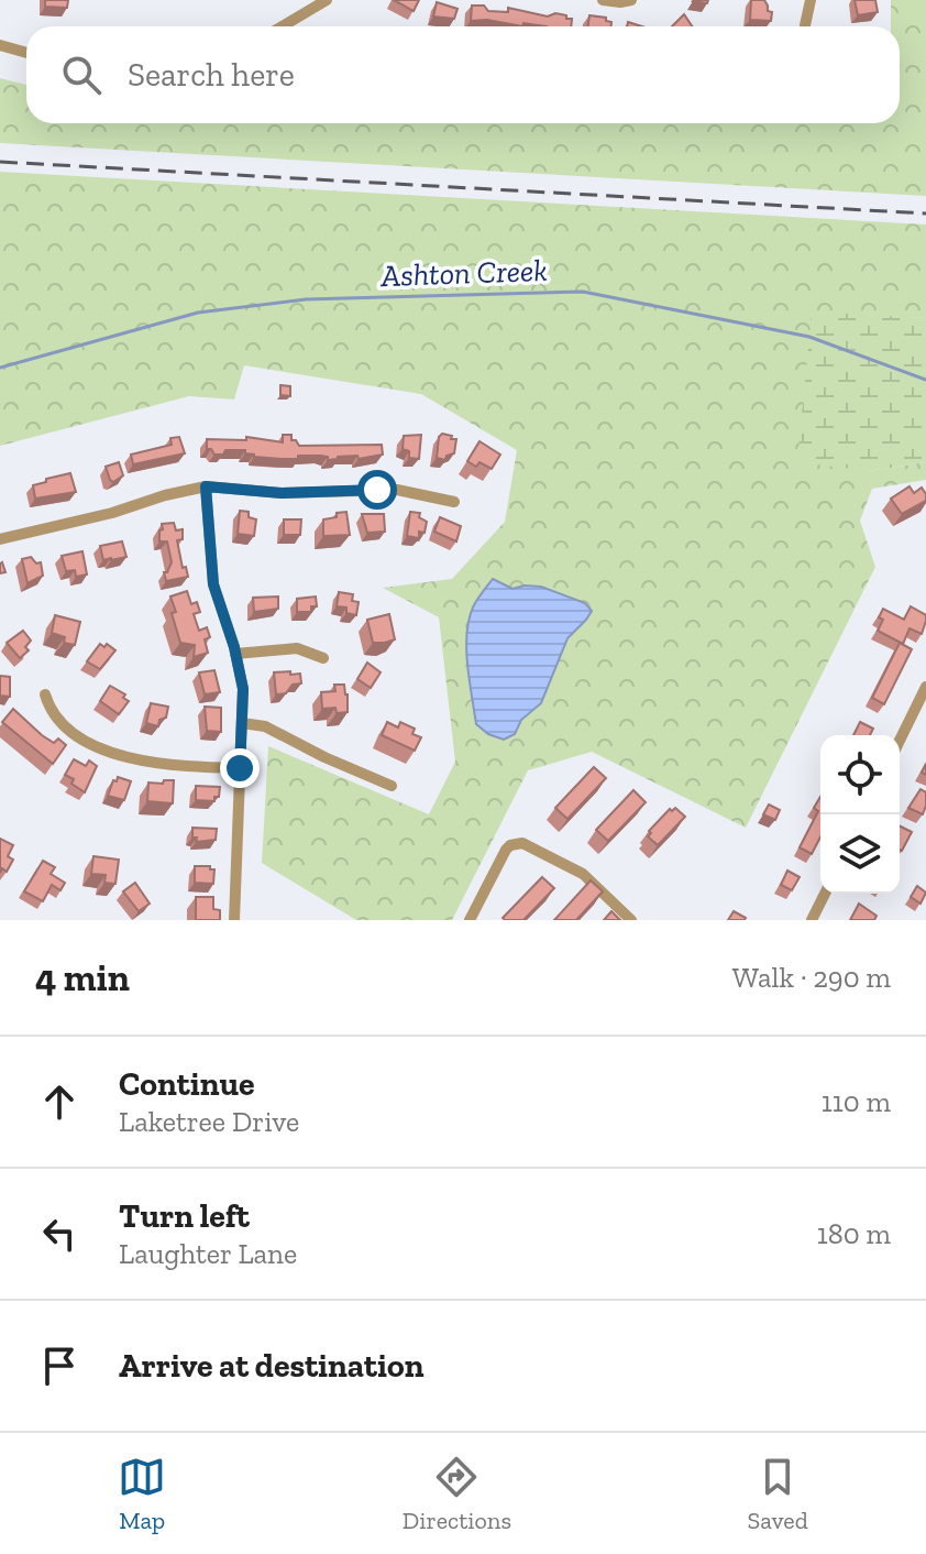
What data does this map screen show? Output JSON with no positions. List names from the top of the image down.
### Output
{
  "water": ["Ashton Creek"],
  "page": {
    "search": "Search here",
    "heading": ["4 min", "Walk · 290 m"],
    "list": [
      ["Continue", "Laketree Drive", "110 m"],
      ["Turn left", "Laughter Lane", "180 m"],
      "Arrive at destination"
    ],
    "nav": ["Map", "Directions", "Saved"]
  }
}
